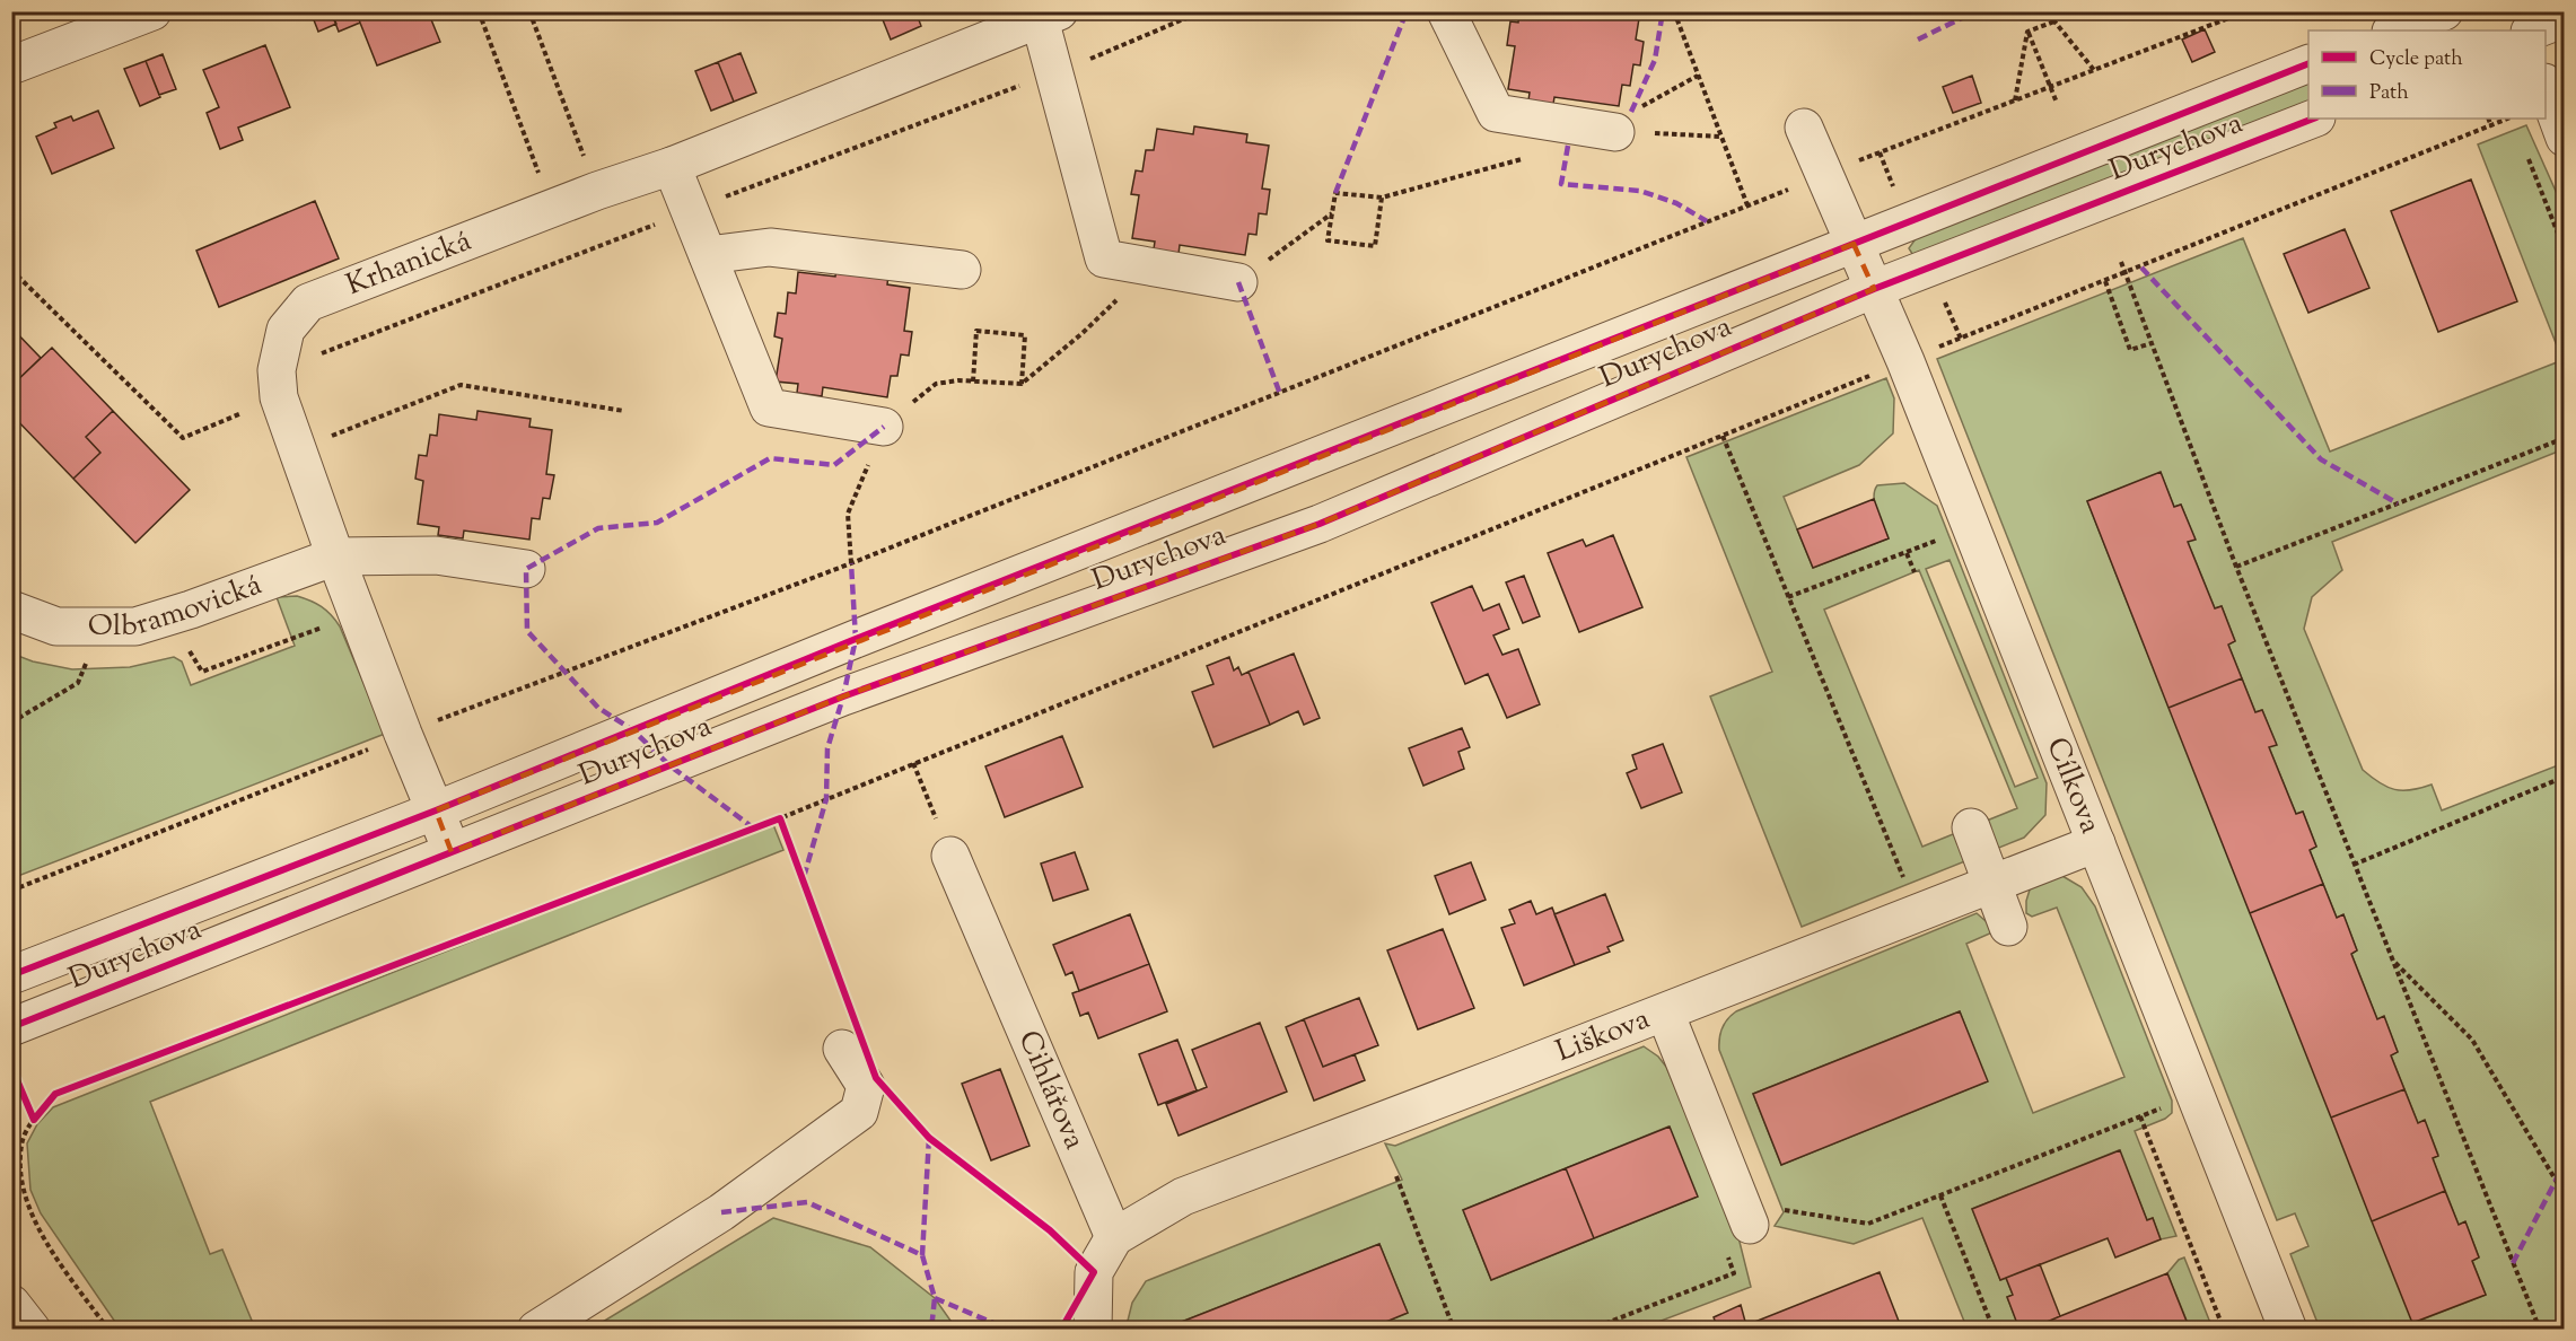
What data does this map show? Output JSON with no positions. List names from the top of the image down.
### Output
{
  "streets": {
    "street": [
      "Durychova",
      "Krhanická",
      "Olbramovická",
      "Cílkova",
      "Liškova",
      "Cihlářova"
    ]
  },
  "crossings": [
    ["Durychova", "Cílkova"],
    ["Cílkova", "Liškova"],
    ["Liškova", "Cihlářova"]
  ],
  "legend": ["Cycle path", "Path"]
}
